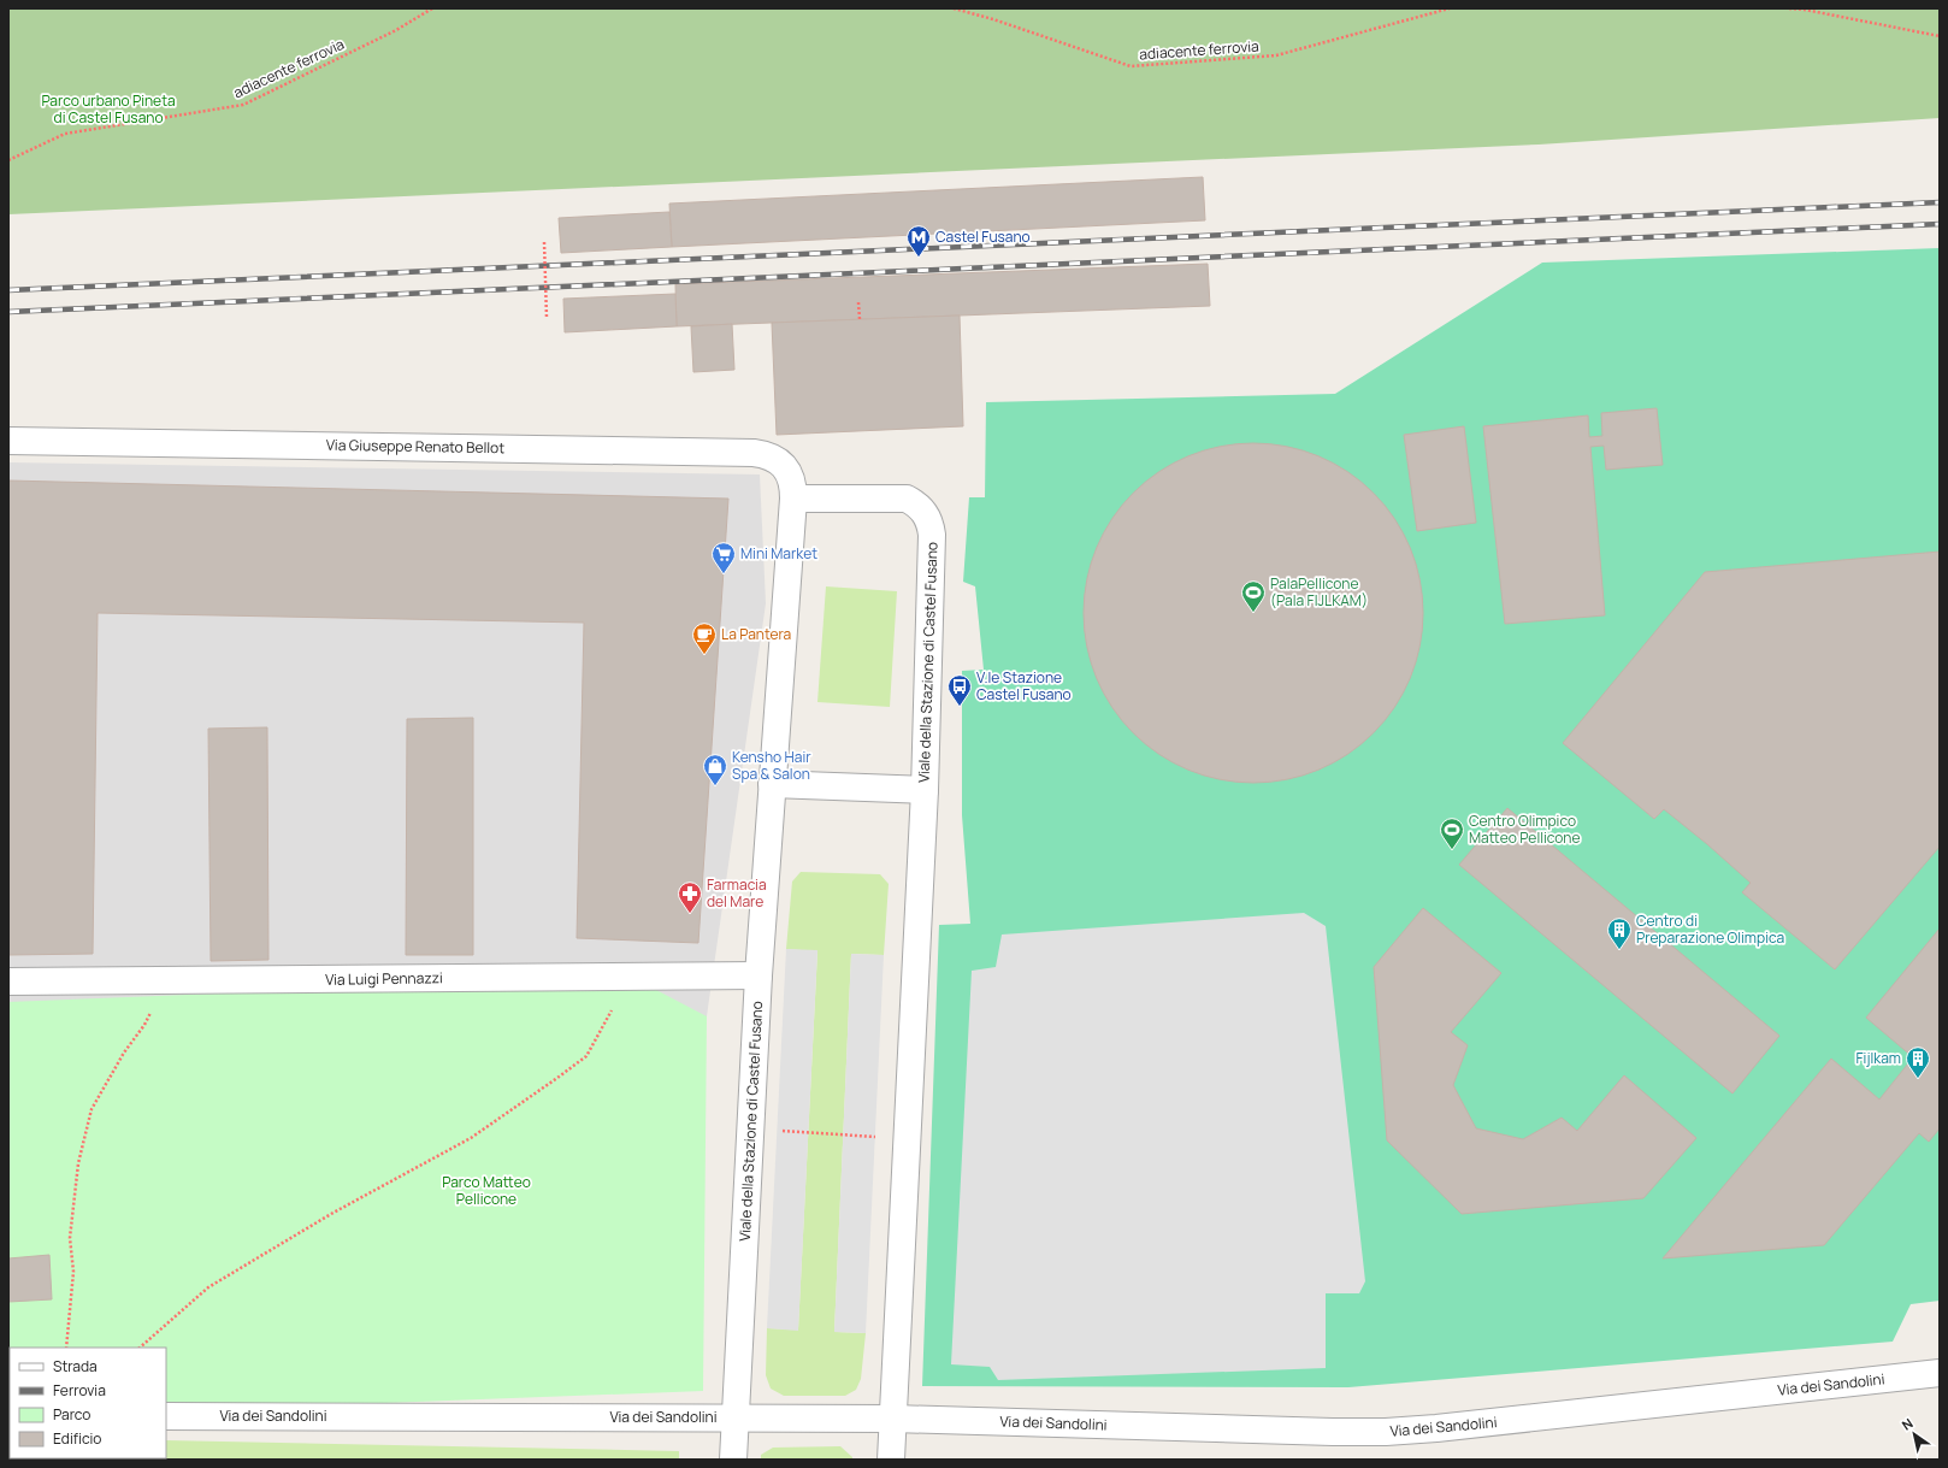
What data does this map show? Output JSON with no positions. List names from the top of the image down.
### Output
{
  "streets": {
    "street": [
      "Via Giuseppe Renato Bellot",
      "Viale della Stazione di Castel Fusano",
      "Via Luigi Pennazzi",
      "Via dei Sandolini"
    ],
    "path": ["adiacente ferrovia"]
  },
  "crossings": [
    ["Via Giuseppe Renato Bellot", "Viale della Stazione di Castel Fusano"],
    ["Viale della Stazione di Castel Fusano", "Via Luigi Pennazzi"],
    ["Viale della Stazione di Castel Fusano", "Via dei Sandolini"]
  ],
  "parks": ["Parco urbano Pineta di Castel Fusano", "Parco Matteo Pellicone"],
  "places": {
    "metro station": ["Castel Fusano"],
    "supermarket": ["Mini Market"],
    "sports": ["PalaPellicone (Pala FIJLKAM)", "Centro Olimpico Matteo Pellicone"],
    "cafe": ["La Pantera"],
    "bus stop": ["V.le Stazione Castel Fusano"],
    "shop": ["Kensho Hair Spa & Salon"],
    "pharmacy": ["Farmacia del Mare"],
    "building": ["Centro di Preparazione Olimpica", "Fijlkam"]
  },
  "legend": [
    "Strada",
    "Ferrovia",
    "Parco",
    "Edificio"
  ],
  "north": "top left"
}
